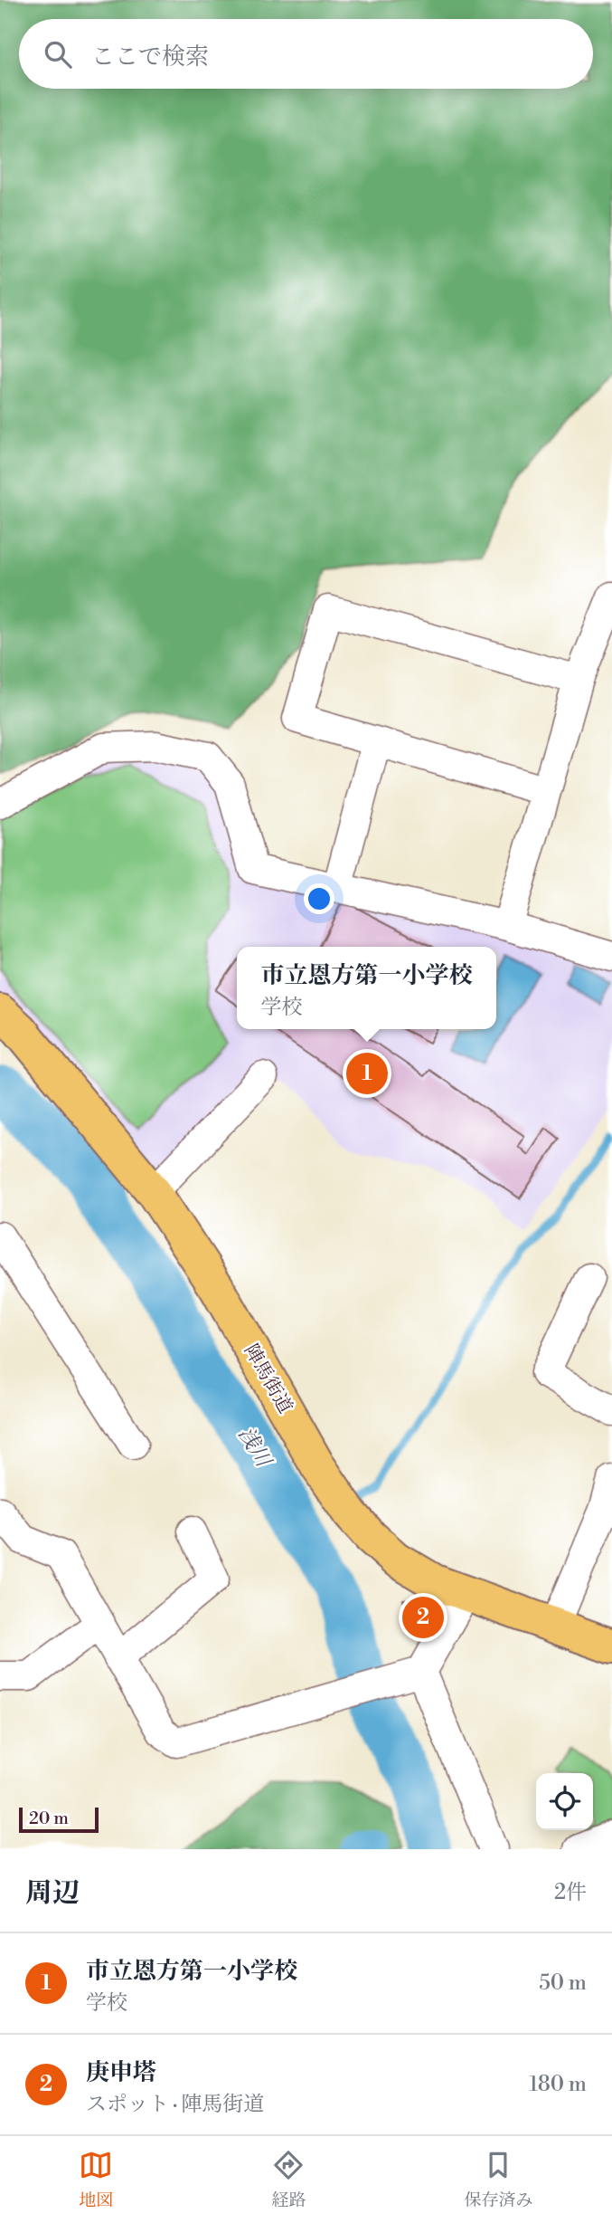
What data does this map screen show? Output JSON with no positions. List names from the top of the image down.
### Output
{
  "streets": {
    "main road": ["陣馬街道"]
  },
  "water": ["浅川"],
  "scale_bar": "20 m",
  "page": {
    "search": "ここで検索",
    "popup": ["市立恩方第一小学校", "学校"],
    "pins": ["1", "2"],
    "scale": "20 m",
    "heading": ["周辺", "2件"],
    "list": [
      {
        "mark": "1",
        "name": "市立恩方第一小学校",
        "note": "学校",
        "value": "50 m"
      },
      {
        "mark": "2",
        "name": "庚申塔",
        "note": "スポット · 陣馬街道",
        "value": "180 m"
      }
    ],
    "nav": ["地図", "経路", "保存済み"]
  }
}
